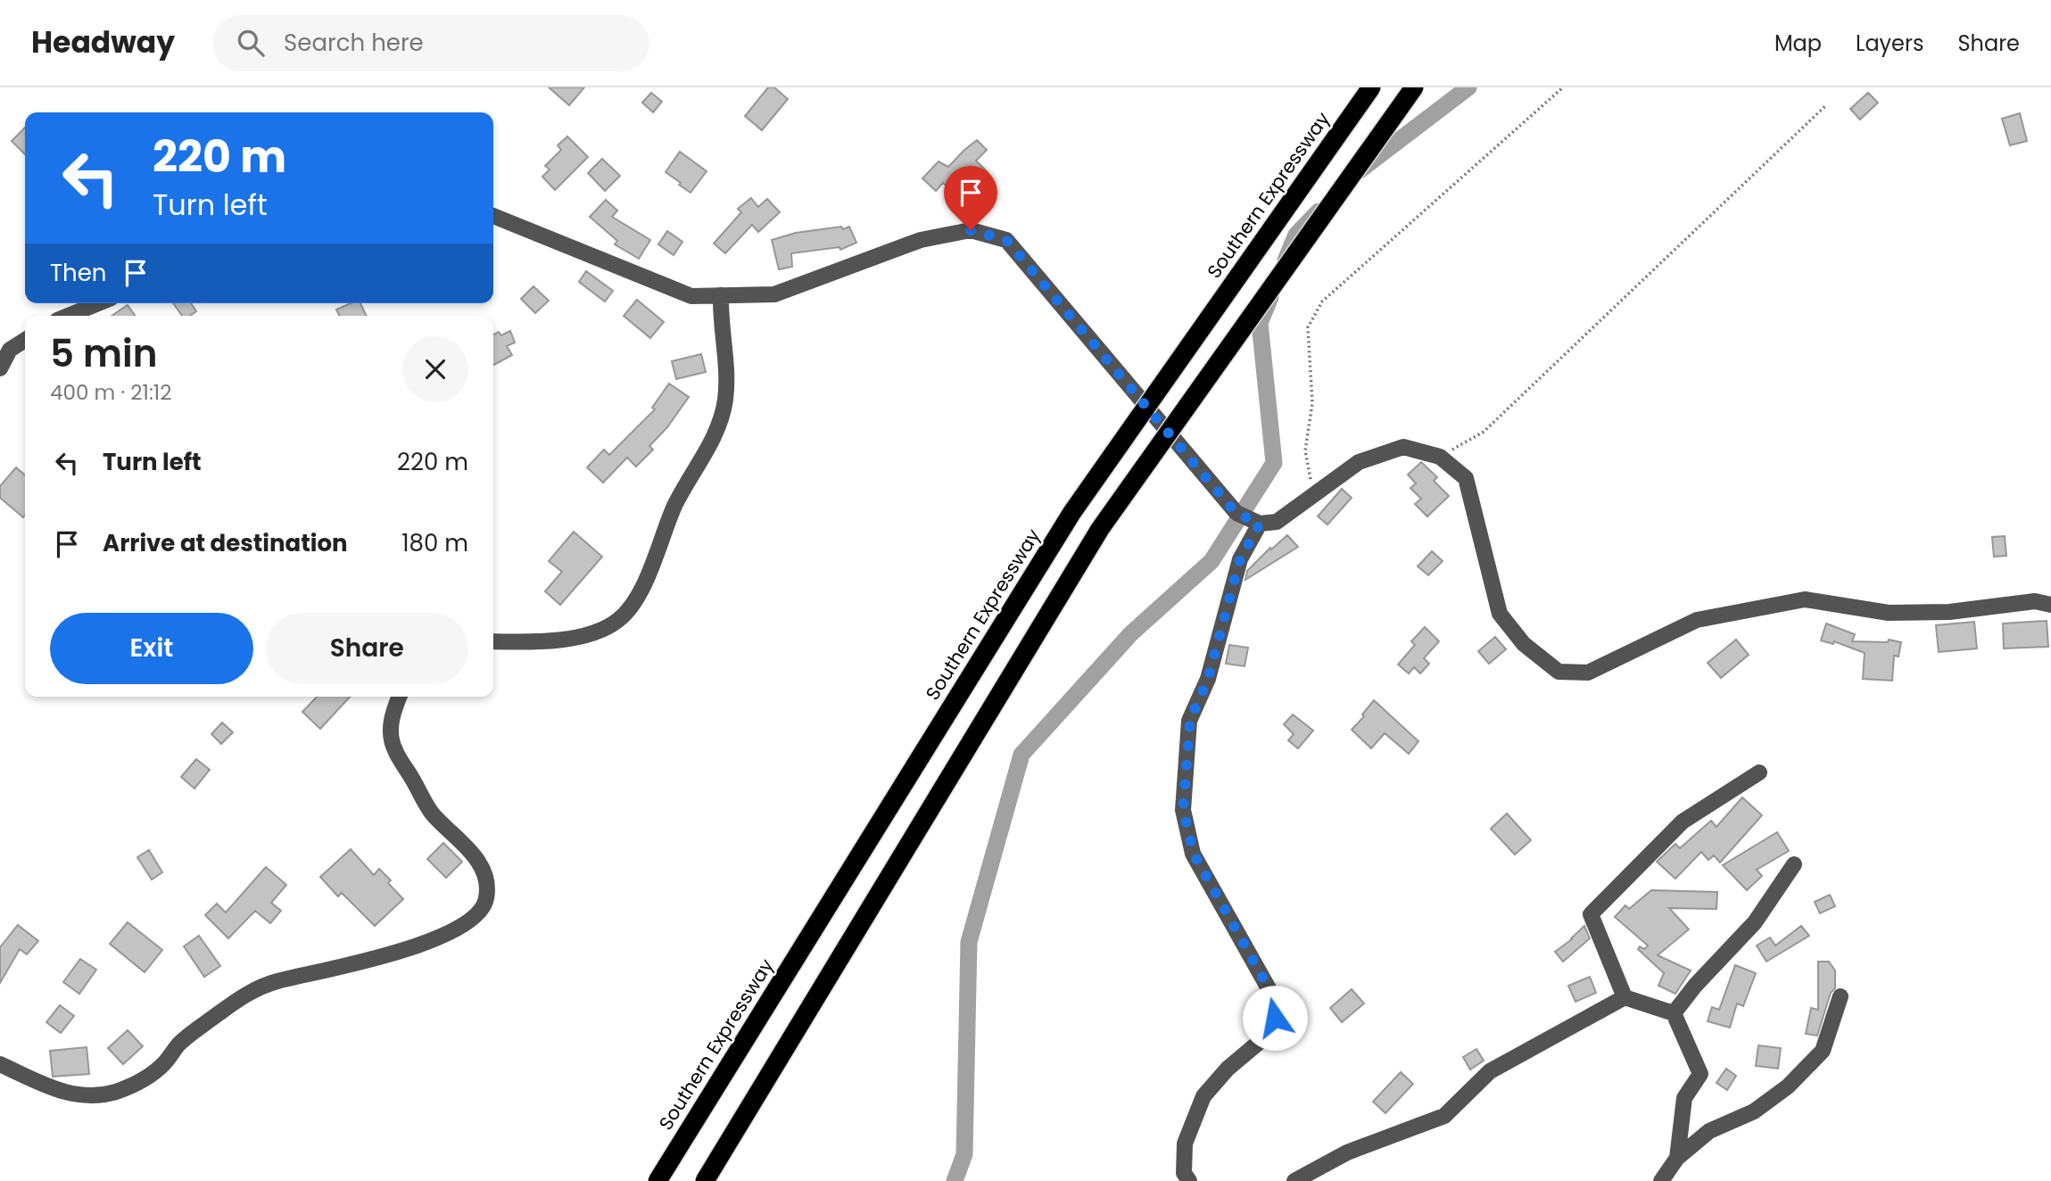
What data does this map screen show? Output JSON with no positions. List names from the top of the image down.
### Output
{
  "streets": {
    "highway": ["Southern Expressway"]
  },
  "page": {
    "header": "Headway",
    "search": "Search here",
    "nav": ["Map", "Layers", "Share"],
    "turn": ["220 m", "Turn left"],
    "then": "Then",
    "heading": ["5 min", "400 m · 21:12"],
    "list": [
      {
        "name": "Turn left",
        "value": "220 m"
      },
      {
        "name": "Arrive at destination",
        "value": "180 m"
      }
    ],
    "buttons": ["Exit", "Share"]
  }
}
